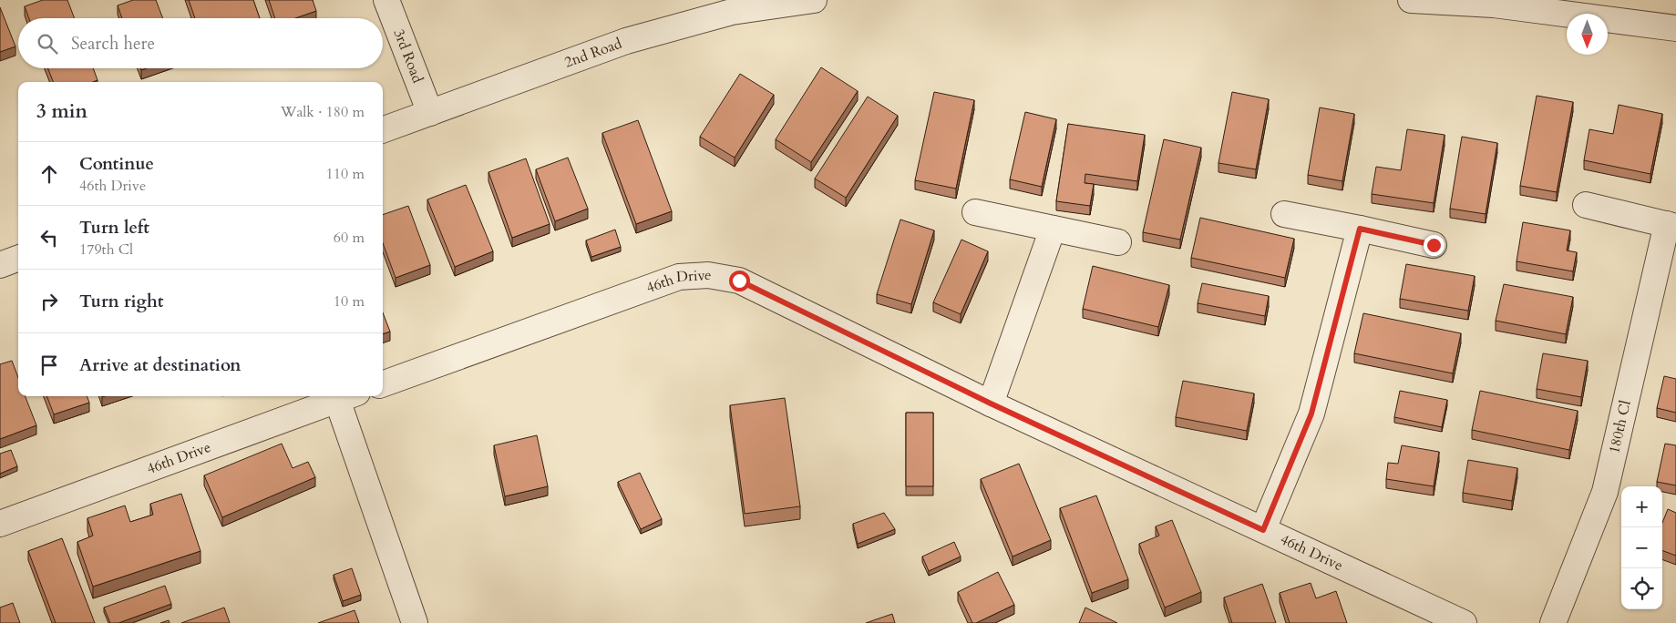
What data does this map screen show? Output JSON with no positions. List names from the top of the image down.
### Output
{
  "streets": {
    "street": [
      "2nd Road",
      "3rd Road",
      "46th Drive",
      "180th Cl"
    ]
  },
  "crossings": [
    ["2nd Road", "3rd Road"]
  ],
  "north": "bottom",
  "page": {
    "search": "Search here",
    "heading": ["3 min", "Walk · 180 m"],
    "list": [
      ["Continue", "46th Drive", "110 m"],
      ["Turn left", "179th Cl", "60 m"],
      ["Turn right", "10 m"],
      "Arrive at destination"
    ],
    "map_buttons": ["+", "−"]
  }
}
